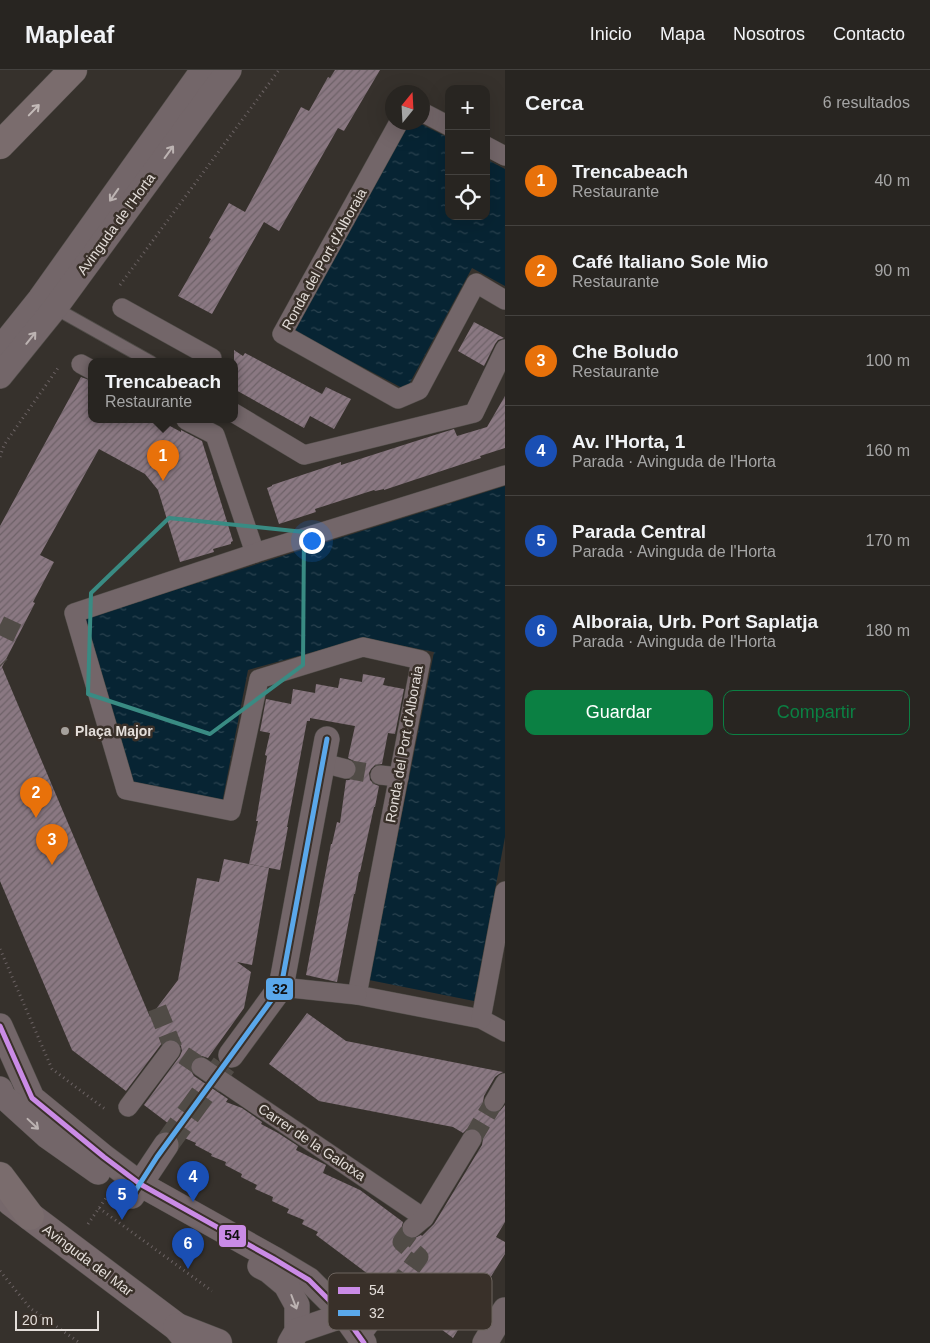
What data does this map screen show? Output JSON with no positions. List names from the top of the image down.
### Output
{
  "streets": {
    "main road": ["Avinguda del Mar"],
    "street": ["Avinguda de l'Horta", "Ronda del Port d'Alboraia", "Carrer de la Galotxa"]
  },
  "places": ["Plaça Major"],
  "lines": ["transit line 32", "transit line 54"],
  "legend": ["54", "32"],
  "scale_bar": "20 m",
  "north": "top",
  "page": {
    "header": "Mapleaf",
    "nav": [
      "Inicio",
      "Mapa",
      "Nosotros",
      "Contacto"
    ],
    "heading": ["Cerca", "6 resultados"],
    "map_buttons": ["+", "−"],
    "list": [
      {
        "mark": "1",
        "name": "Trencabeach",
        "note": "Restaurante",
        "value": "40 m"
      },
      {
        "mark": "2",
        "name": "Café Italiano Sole Mio",
        "note": "Restaurante",
        "value": "90 m"
      },
      {
        "mark": "3",
        "name": "Che Boludo",
        "note": "Restaurante",
        "value": "100 m"
      },
      {
        "mark": "4",
        "name": "Av. l'Horta, 1",
        "note": "Parada · Avinguda de l'Horta",
        "value": "160 m"
      },
      {
        "mark": "5",
        "name": "Parada Central",
        "note": "Parada · Avinguda de l'Horta",
        "value": "170 m"
      },
      {
        "mark": "6",
        "name": "Alboraia, Urb. Port Saplatja",
        "note": "Parada · Avinguda de l'Horta",
        "value": "180 m"
      }
    ],
    "popup": ["Trencabeach", "Restaurante"],
    "pins": [
      "1",
      "2",
      "3",
      "4",
      "5",
      "6"
    ],
    "buttons": ["Guardar", "Compartir"],
    "scale": "20 m"
  }
}
